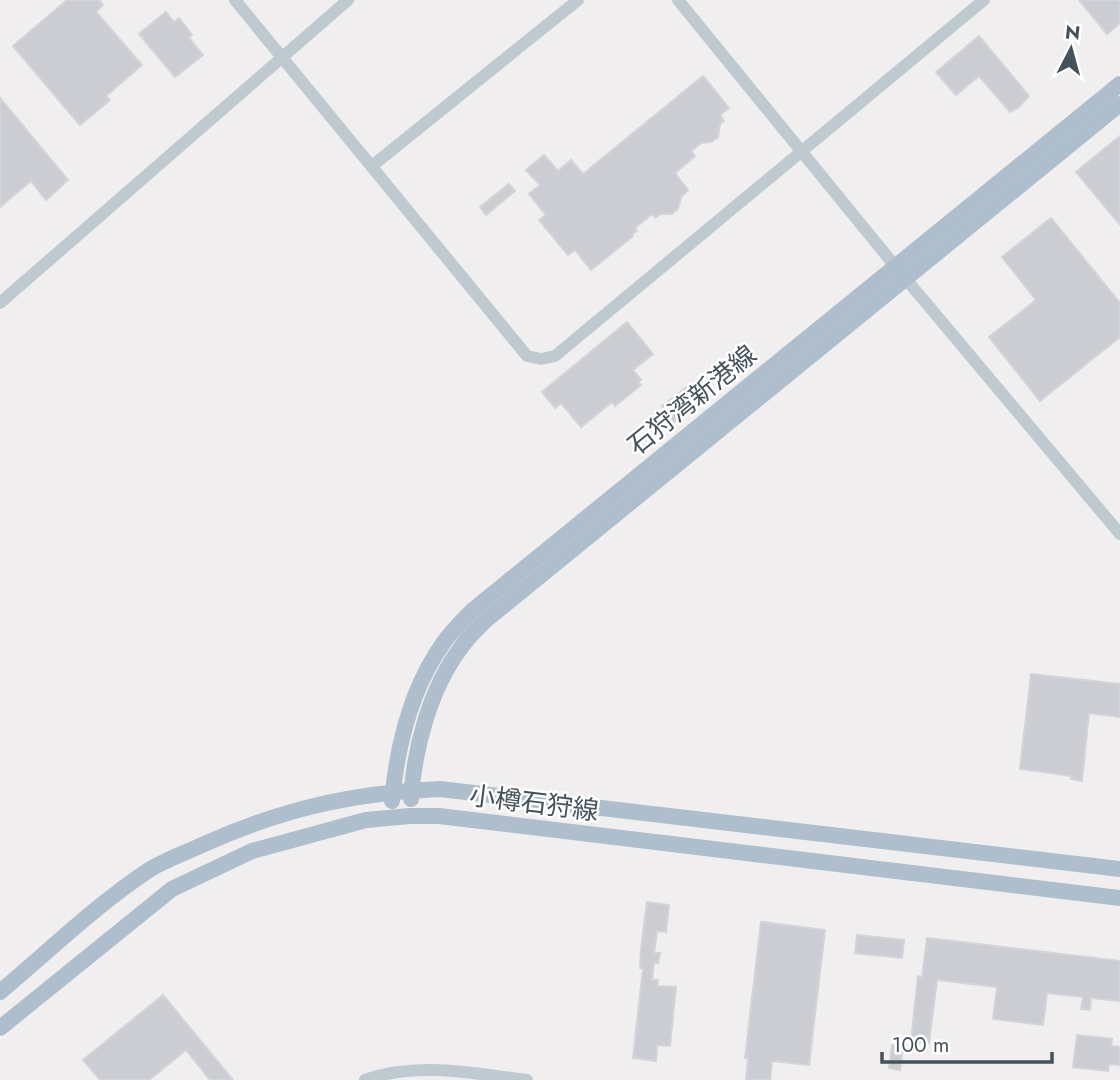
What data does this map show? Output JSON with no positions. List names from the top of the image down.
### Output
{
  "streets": {
    "main road": ["石狩湾新港線", "小樽石狩線"]
  },
  "crossings": [
    ["石狩湾新港線", "小樽石狩線"]
  ],
  "scale_bar": "100 m",
  "north": "top"
}
